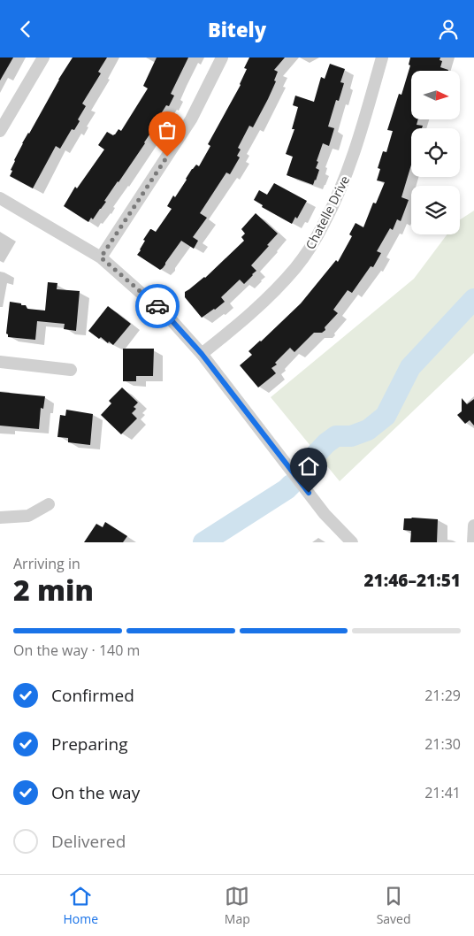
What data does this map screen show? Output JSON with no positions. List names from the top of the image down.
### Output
{
  "streets": {
    "street": ["Chatelle Drive"]
  },
  "north": "right",
  "page": {
    "header": "Bitely",
    "heading": ["2 min", "Arriving in", "21:46–21:51"],
    "bar": "On the way · 140 m",
    "list": [
      ["Confirmed", "21:29"],
      ["Preparing", "21:30"],
      ["On the way", "21:41"],
      "Delivered"
    ],
    "tabs": ["Home", "Map", "Saved"]
  }
}
